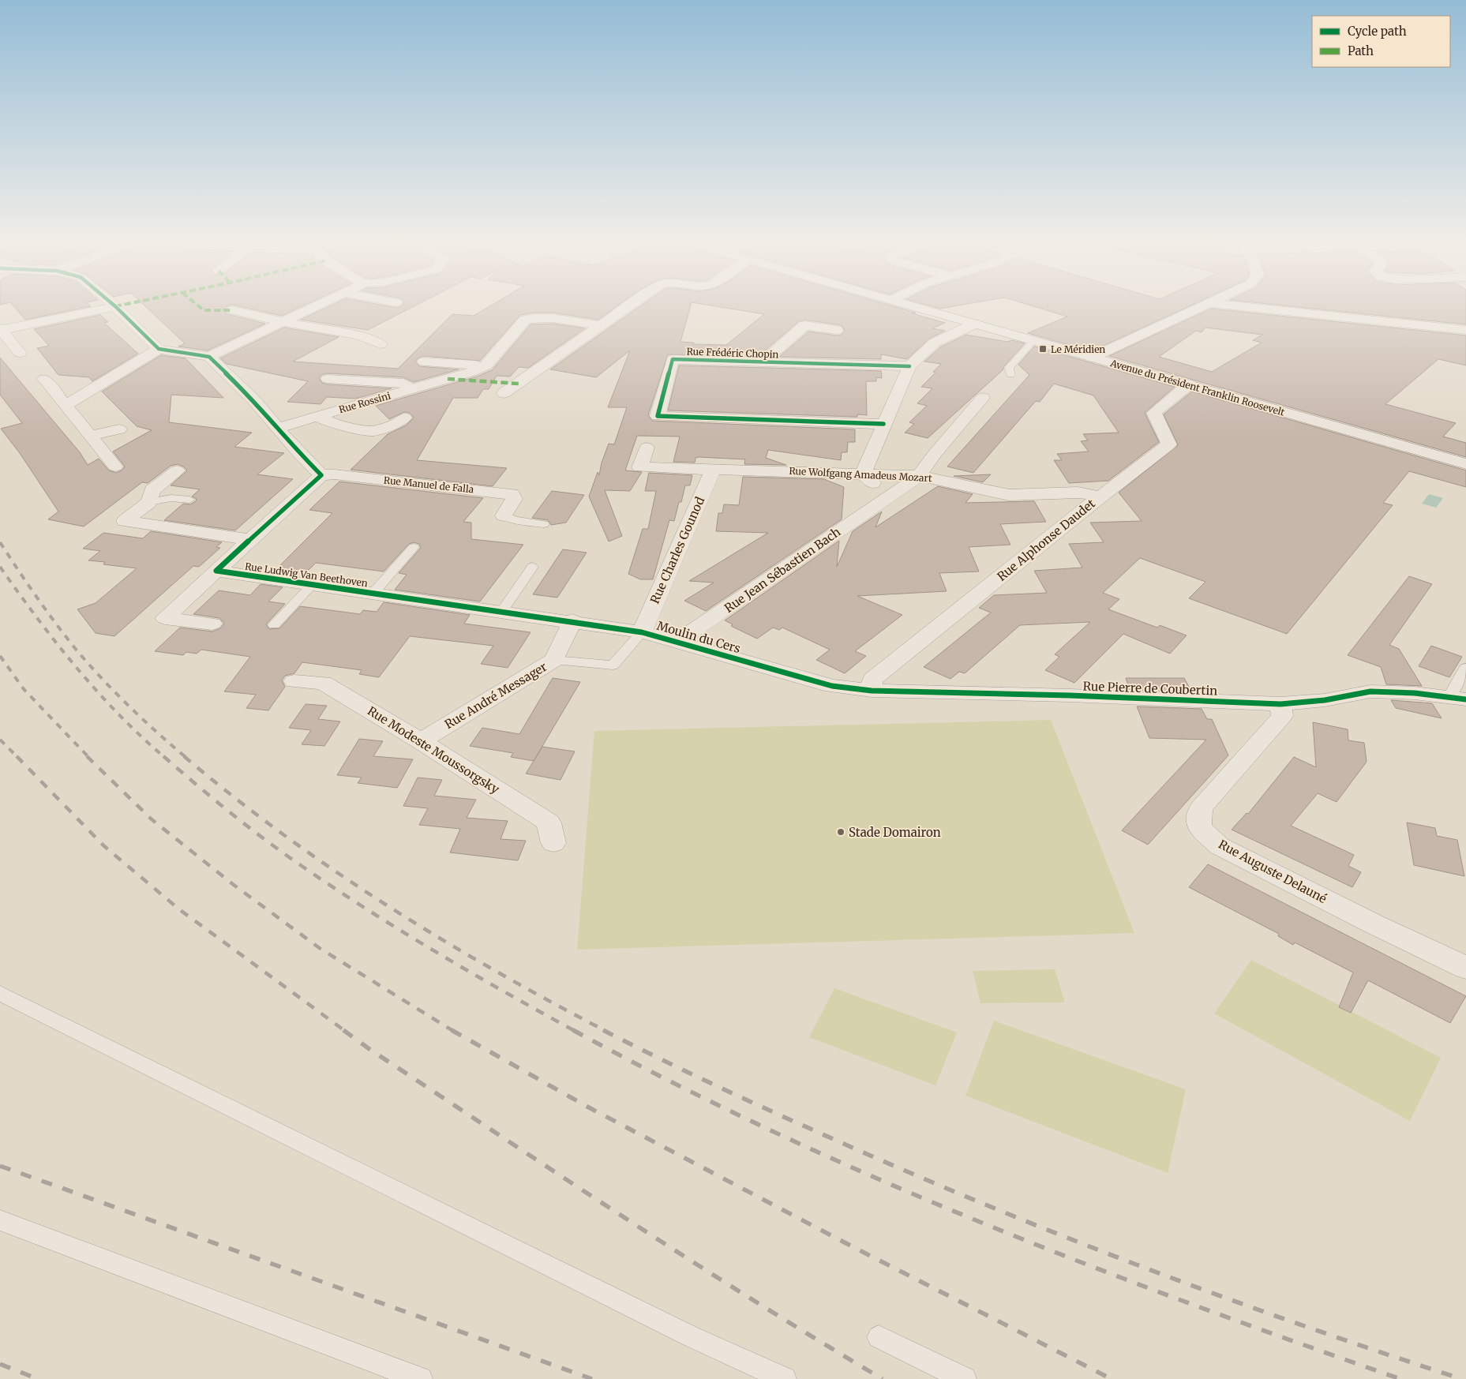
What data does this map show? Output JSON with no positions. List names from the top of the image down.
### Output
{
  "streets": {
    "street": [
      "Rue Frédéric Chopin",
      "Avenue du Président Franklin Roosevelt",
      "Rue Rossini",
      "Rue Wolfgang Amadeus Mozart",
      "Rue Manuel de Falla",
      "Rue Alphonse Daudet",
      "Rue Charles Gounod",
      "Rue Jean Sébastien Bach",
      "Rue Ludwig Van Beethoven",
      "Moulin du Cers",
      "Rue Pierre de Coubertin",
      "Rue André Messager",
      "Rue Modeste Moussorgsky",
      "Rue Auguste Delauné"
    ]
  },
  "crossings": [
    ["Avenue du Président Franklin Roosevelt", "Rue Alphonse Daudet"],
    ["Rue Wolfgang Amadeus Mozart", "Rue Alphonse Daudet"],
    ["Rue Wolfgang Amadeus Mozart", "Rue Charles Gounod"],
    ["Rue Wolfgang Amadeus Mozart", "Rue Jean Sébastien Bach"],
    ["Rue Manuel de Falla", "Rue Ludwig Van Beethoven"],
    ["Rue Alphonse Daudet", "Rue Pierre de Coubertin"],
    ["Rue Charles Gounod", "Moulin du Cers"],
    ["Rue Jean Sébastien Bach", "Moulin du Cers"],
    ["Rue Ludwig Van Beethoven", "Moulin du Cers"],
    ["Rue Ludwig Van Beethoven", "Rue André Messager"],
    ["Moulin du Cers", "Rue Pierre de Coubertin"],
    ["Moulin du Cers", "Rue André Messager"],
    ["Rue Pierre de Coubertin", "Rue Auguste Delauné"],
    ["Rue André Messager", "Rue Modeste Moussorgsky"]
  ],
  "places": {
    "transit": ["Le Méridien"],
    "other": ["Stade Domairon"]
  },
  "legend": ["Cycle path", "Path"]
}
